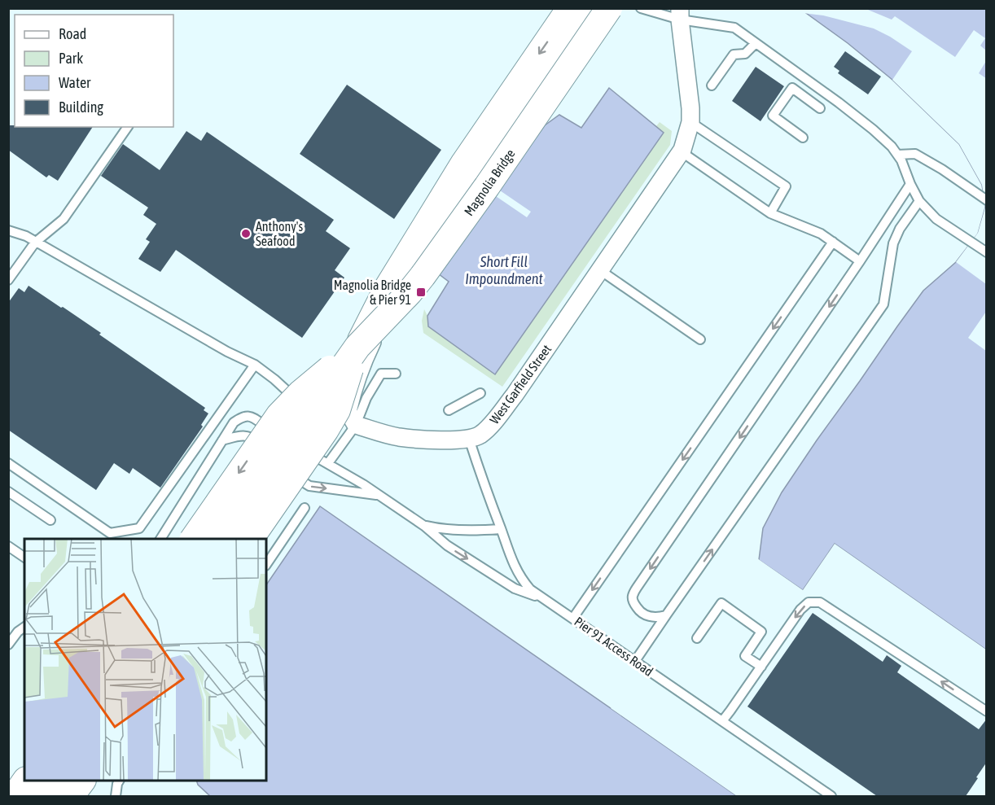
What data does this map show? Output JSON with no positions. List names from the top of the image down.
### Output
{
  "streets": {
    "main road": ["Magnolia Bridge"],
    "street": ["West Garfield Street"],
    "lane": ["Pier 91 Access Road"]
  },
  "crossings": [
    ["West Garfield Street", "Pier 91 Access Road"]
  ],
  "water": ["Short Fill Impoundment"],
  "places": {
    "other": ["Anthony's Seafood"],
    "transit": ["Magnolia Bridge & Pier 91"]
  },
  "legend": [
    "Road",
    "Park",
    "Water",
    "Building"
  ]
}
